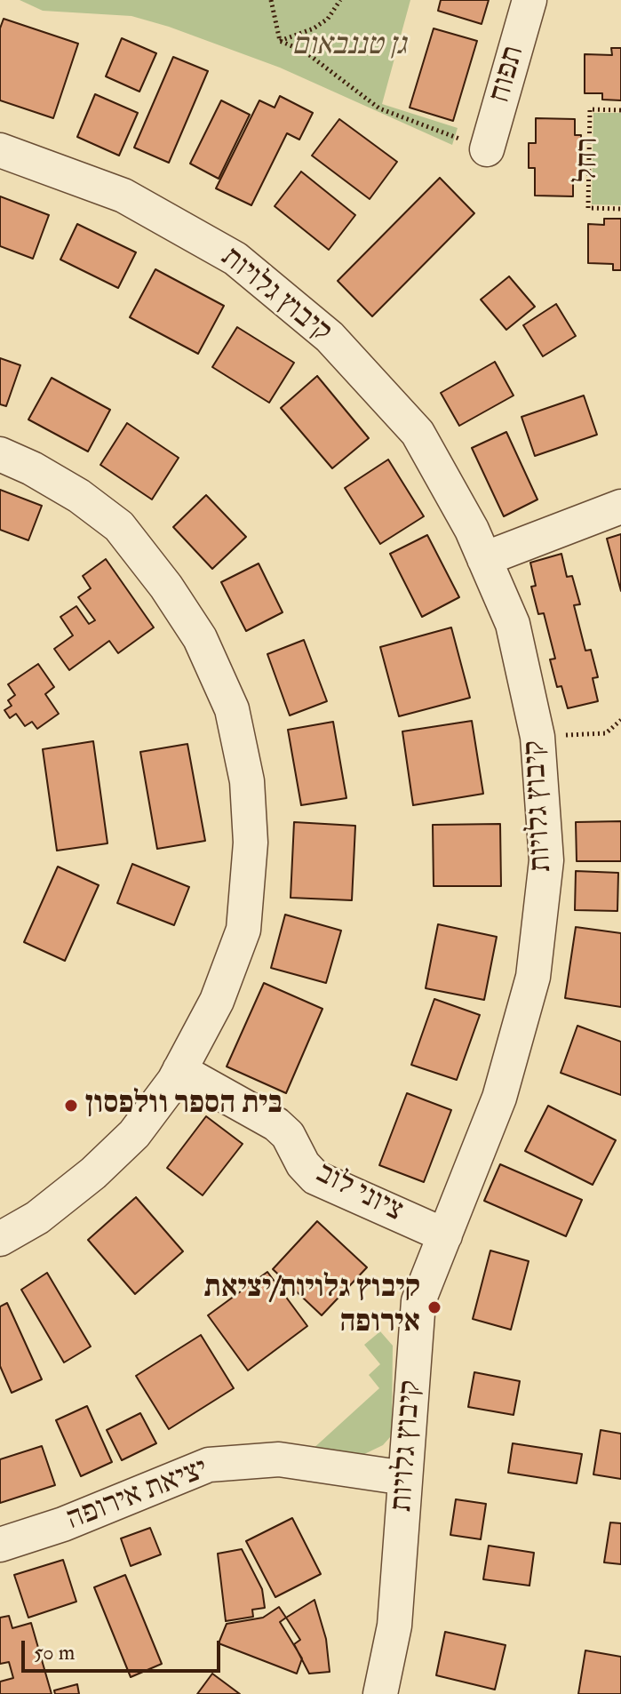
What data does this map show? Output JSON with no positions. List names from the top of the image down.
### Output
{
  "streets": {
    "street": [
      "תפוח",
      "קיבוץ גלויות",
      "ציוני לוב",
      "יציאת אירופה"
    ],
    "path": ["רחל"]
  },
  "crossings": [
    ["קיבוץ גלויות", "ציוני לוב"],
    ["קיבוץ גלויות", "יציאת אירופה"]
  ],
  "parks": ["גן טננבאום"],
  "places": ["בית הספר וולפסון", "קיבוץ גלויות/יציאת אירופה"],
  "scale_bar": "50 m"
}
